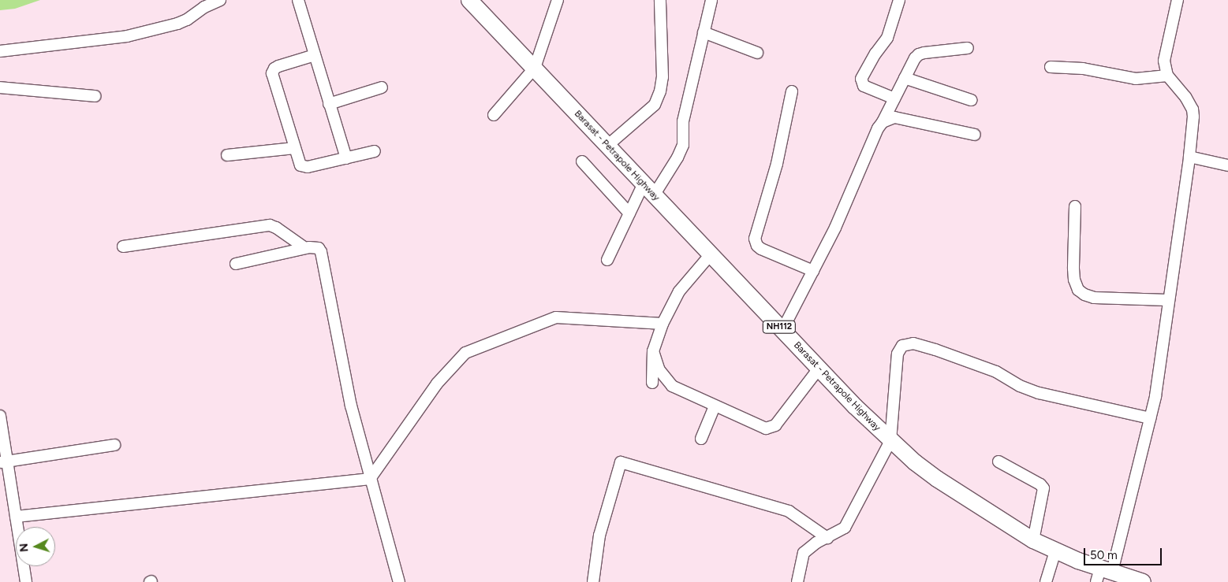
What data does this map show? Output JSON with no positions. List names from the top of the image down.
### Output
{
  "streets": {
    "highway": ["Barasat - Petrapole Highway", "NH112"]
  },
  "scale_bar": "50 m",
  "north": "left"
}
